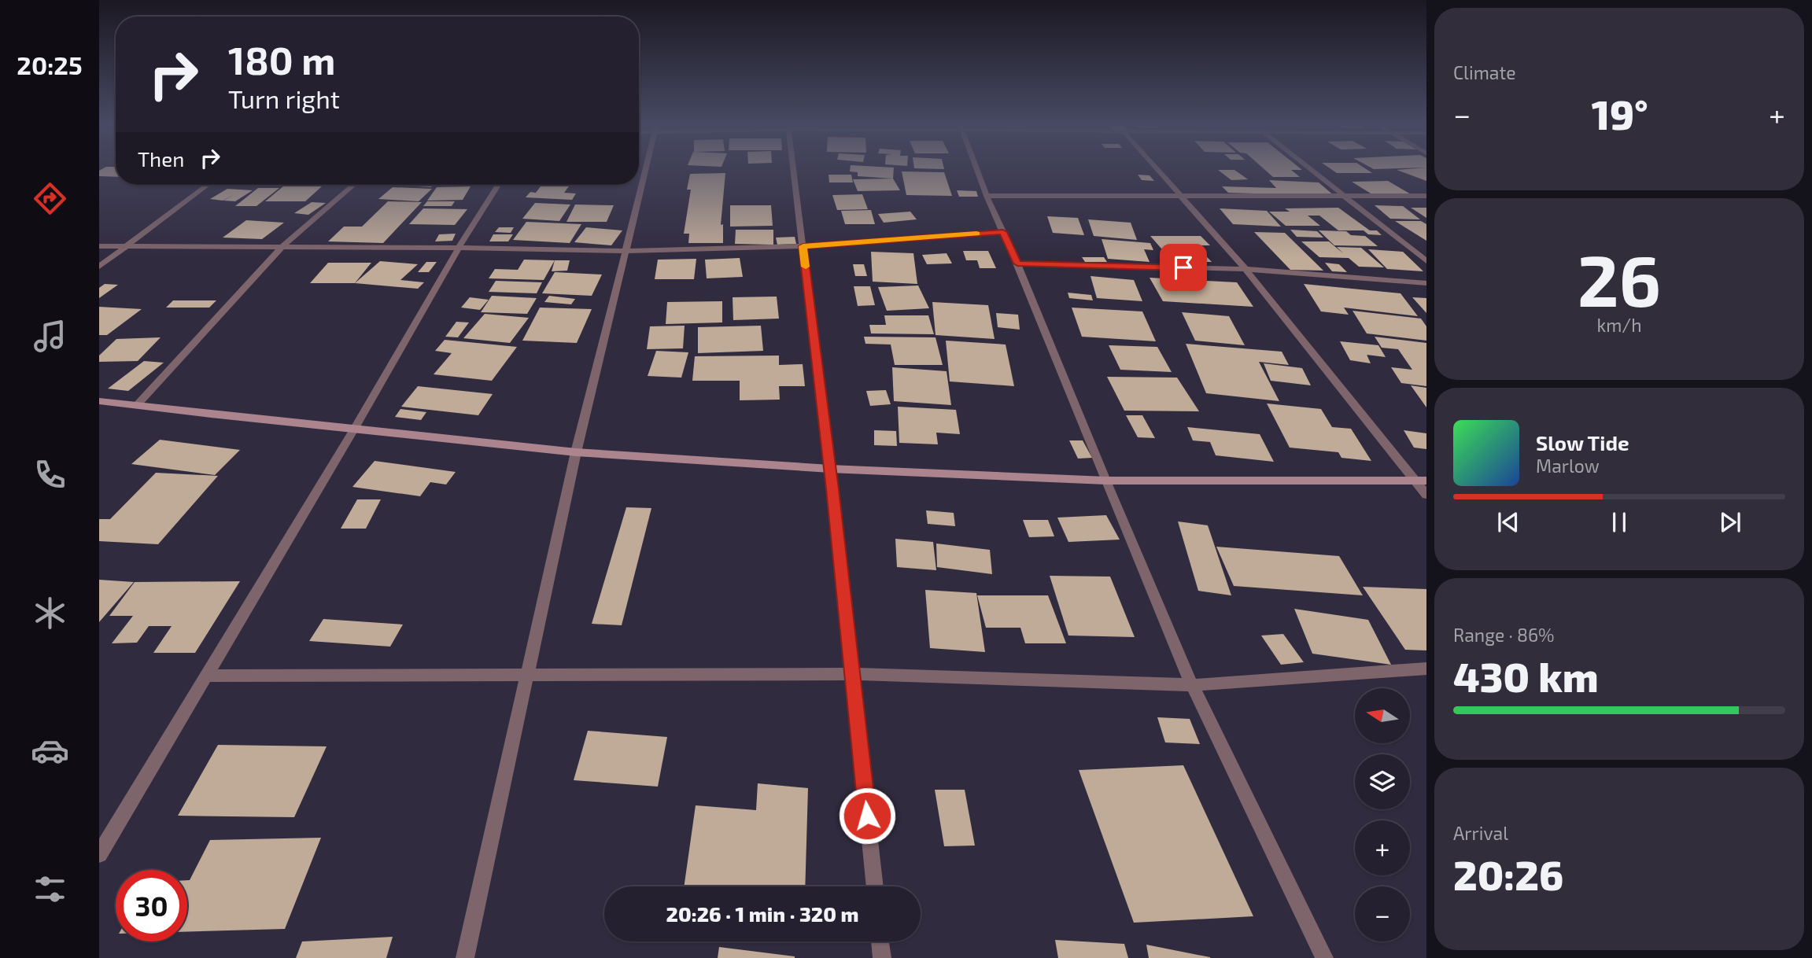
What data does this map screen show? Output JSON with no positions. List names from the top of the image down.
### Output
{
  "north": "left",
  "page": {
    "tabs": "20:25",
    "tile": [
      "Climate",
      ["26", "km/h"],
      ["Range · 86%", "430 km"],
      ["Arrival", "20:26"]
    ],
    "turn": ["180 m", "Turn right"],
    "heat": ["−", "19°", "+"],
    "then": "Then",
    "song": ["Slow Tide", "Marlow"],
    "map_buttons": ["+", "−"],
    "limit": "30",
    "trip": "20:26 · 1 min · 320 m"
  }
}
